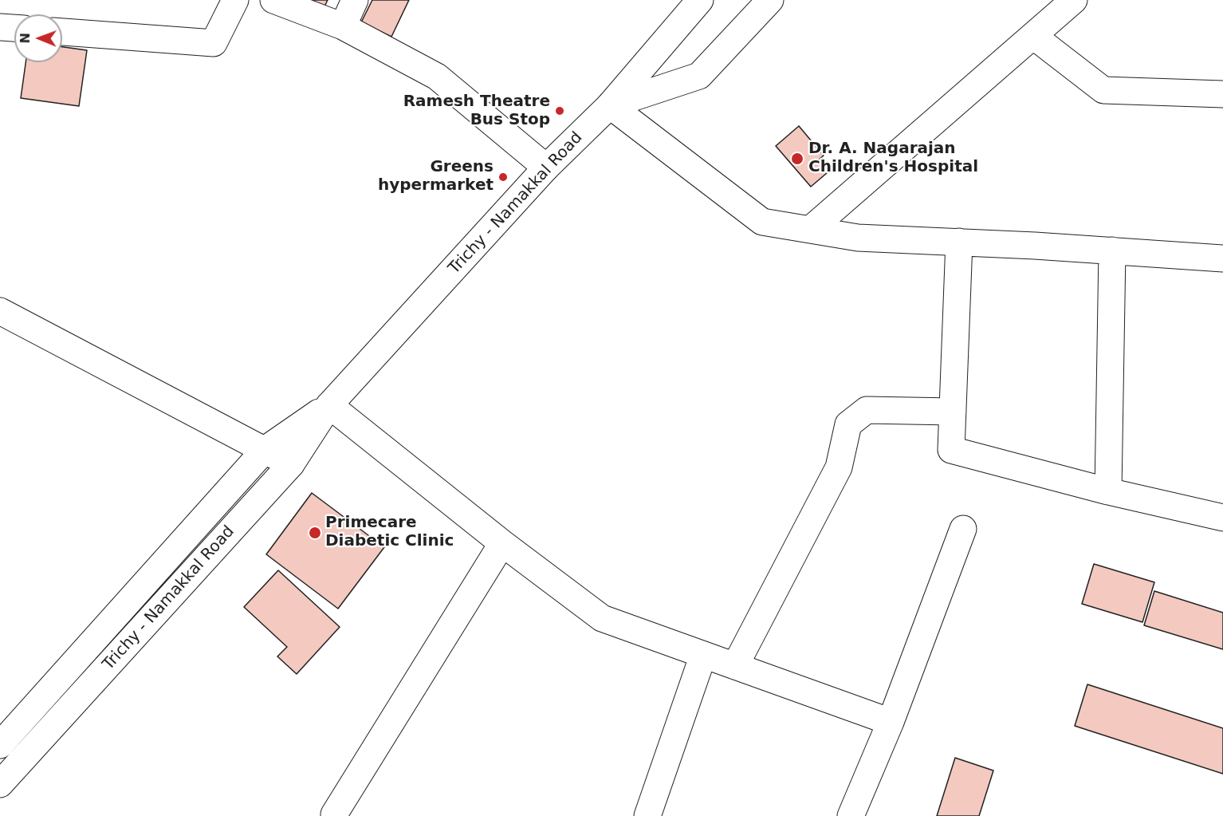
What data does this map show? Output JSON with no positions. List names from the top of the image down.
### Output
{
  "streets": {
    "main road": ["Trichy - Namakkal Road"]
  },
  "places": [
    "Ramesh Theatre Bus Stop",
    "Dr. A. Nagarajan Children's Hospital",
    "Greens hypermarket",
    "Primecare Diabetic Clinic"
  ],
  "north": "left"
}
